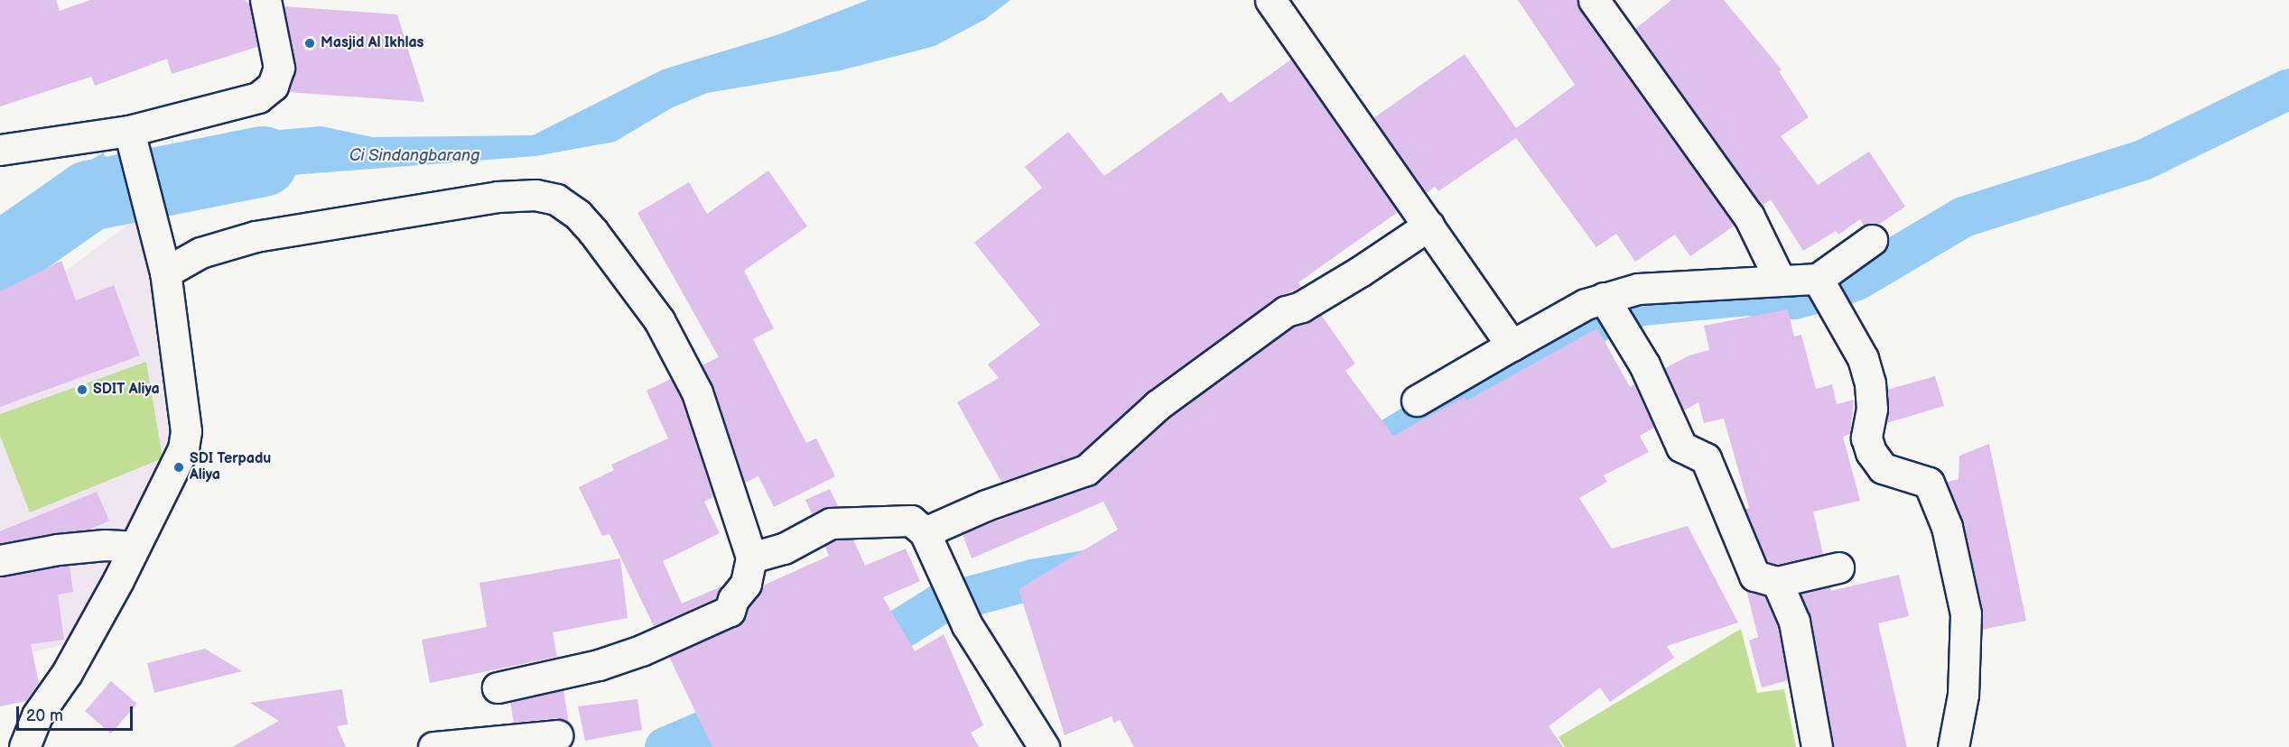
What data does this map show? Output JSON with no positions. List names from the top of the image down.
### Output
{
  "water": ["Ci Sindangbarang"],
  "places": ["Masjid Al Ikhlas", "SDIT Aliya", "SDI Terpadu Aliya"],
  "scale_bar": "20 m"
}
